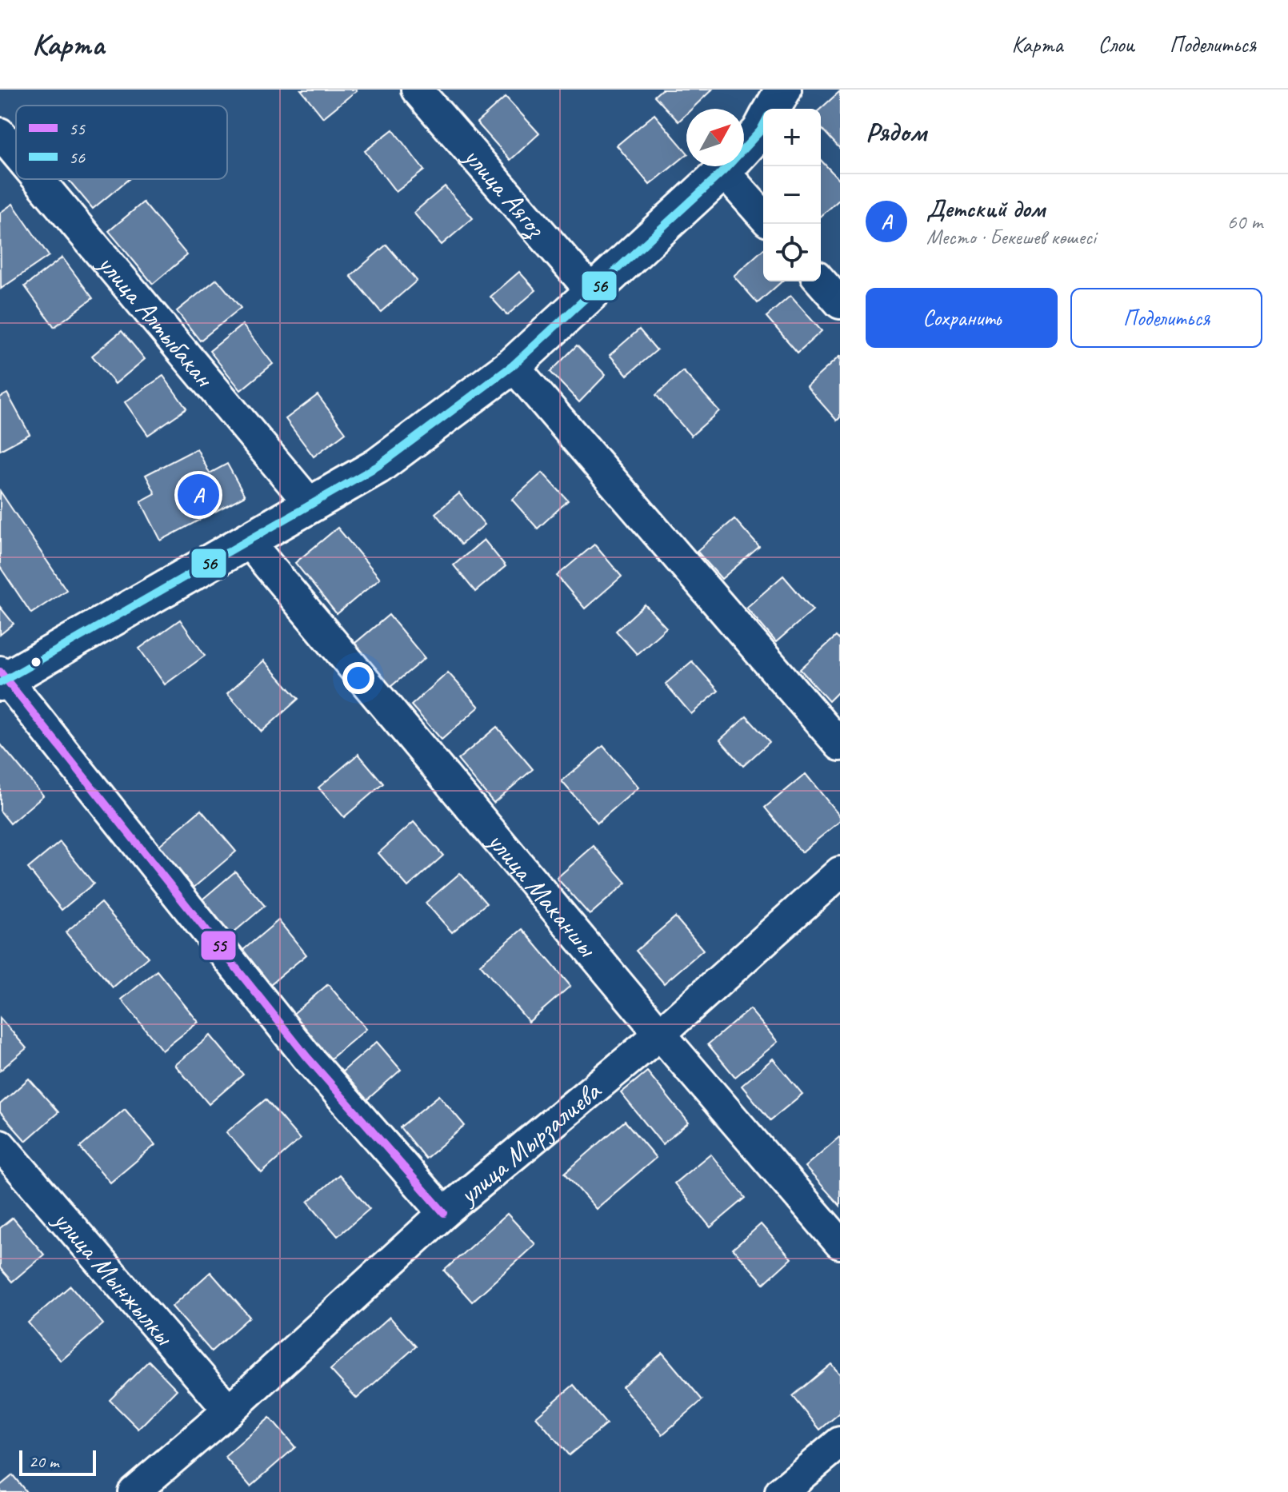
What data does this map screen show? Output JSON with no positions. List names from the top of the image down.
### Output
{
  "streets": {
    "street": [
      "улица Аягоз",
      "улица Алтыбакан",
      "улица Маканшы",
      "улица Мырзалиева",
      "улица Мынжылкы"
    ]
  },
  "crossings": [
    ["улица Маканшы", "улица Мырзалиева"],
    ["улица Мырзалиева", "улица Мынжылкы"]
  ],
  "lines": ["transit line 56", "transit line 55"],
  "legend": ["55", "56"],
  "scale_bar": "20 m",
  "north": "top right",
  "page": {
    "header": "Карта",
    "nav": ["Карта", "Слои", "Поделиться"],
    "heading": "Рядом",
    "map_buttons": ["+", "−"],
    "list": [
      {
        "mark": "A",
        "name": "Детский дом",
        "note": "Место · Бекешев көшесі",
        "value": "60 m"
      }
    ],
    "buttons": ["Сохранить", "Поделиться"],
    "pins": "A",
    "scale": "20 m"
  }
}
